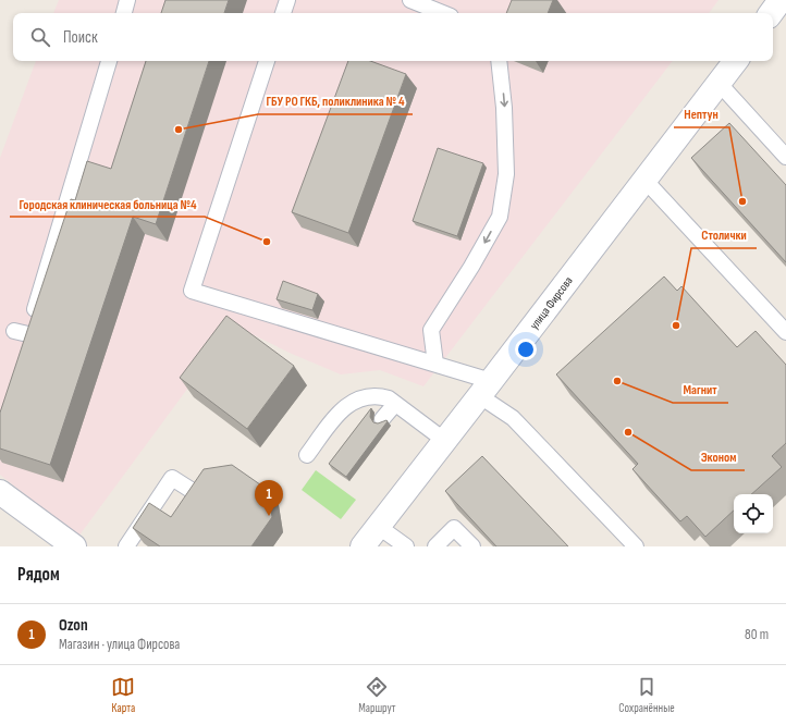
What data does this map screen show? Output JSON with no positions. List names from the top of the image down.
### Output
{
  "streets": {
    "street": ["улица Фирсова"]
  },
  "places": [
    "ГБУ РО ГКБ, поликлиника № 4",
    "Нептун",
    "Городская клиническая больница №4",
    "Столички",
    "Магнит",
    "Эконом"
  ],
  "page": {
    "search": "Поиск",
    "pins": "1",
    "heading": "Рядом",
    "list": [
      {
        "mark": "1",
        "name": "Ozon",
        "note": "Магазин · улица Фирсова",
        "value": "80 m"
      }
    ],
    "nav": ["Карта", "Маршрут", "Сохранённые"]
  }
}
